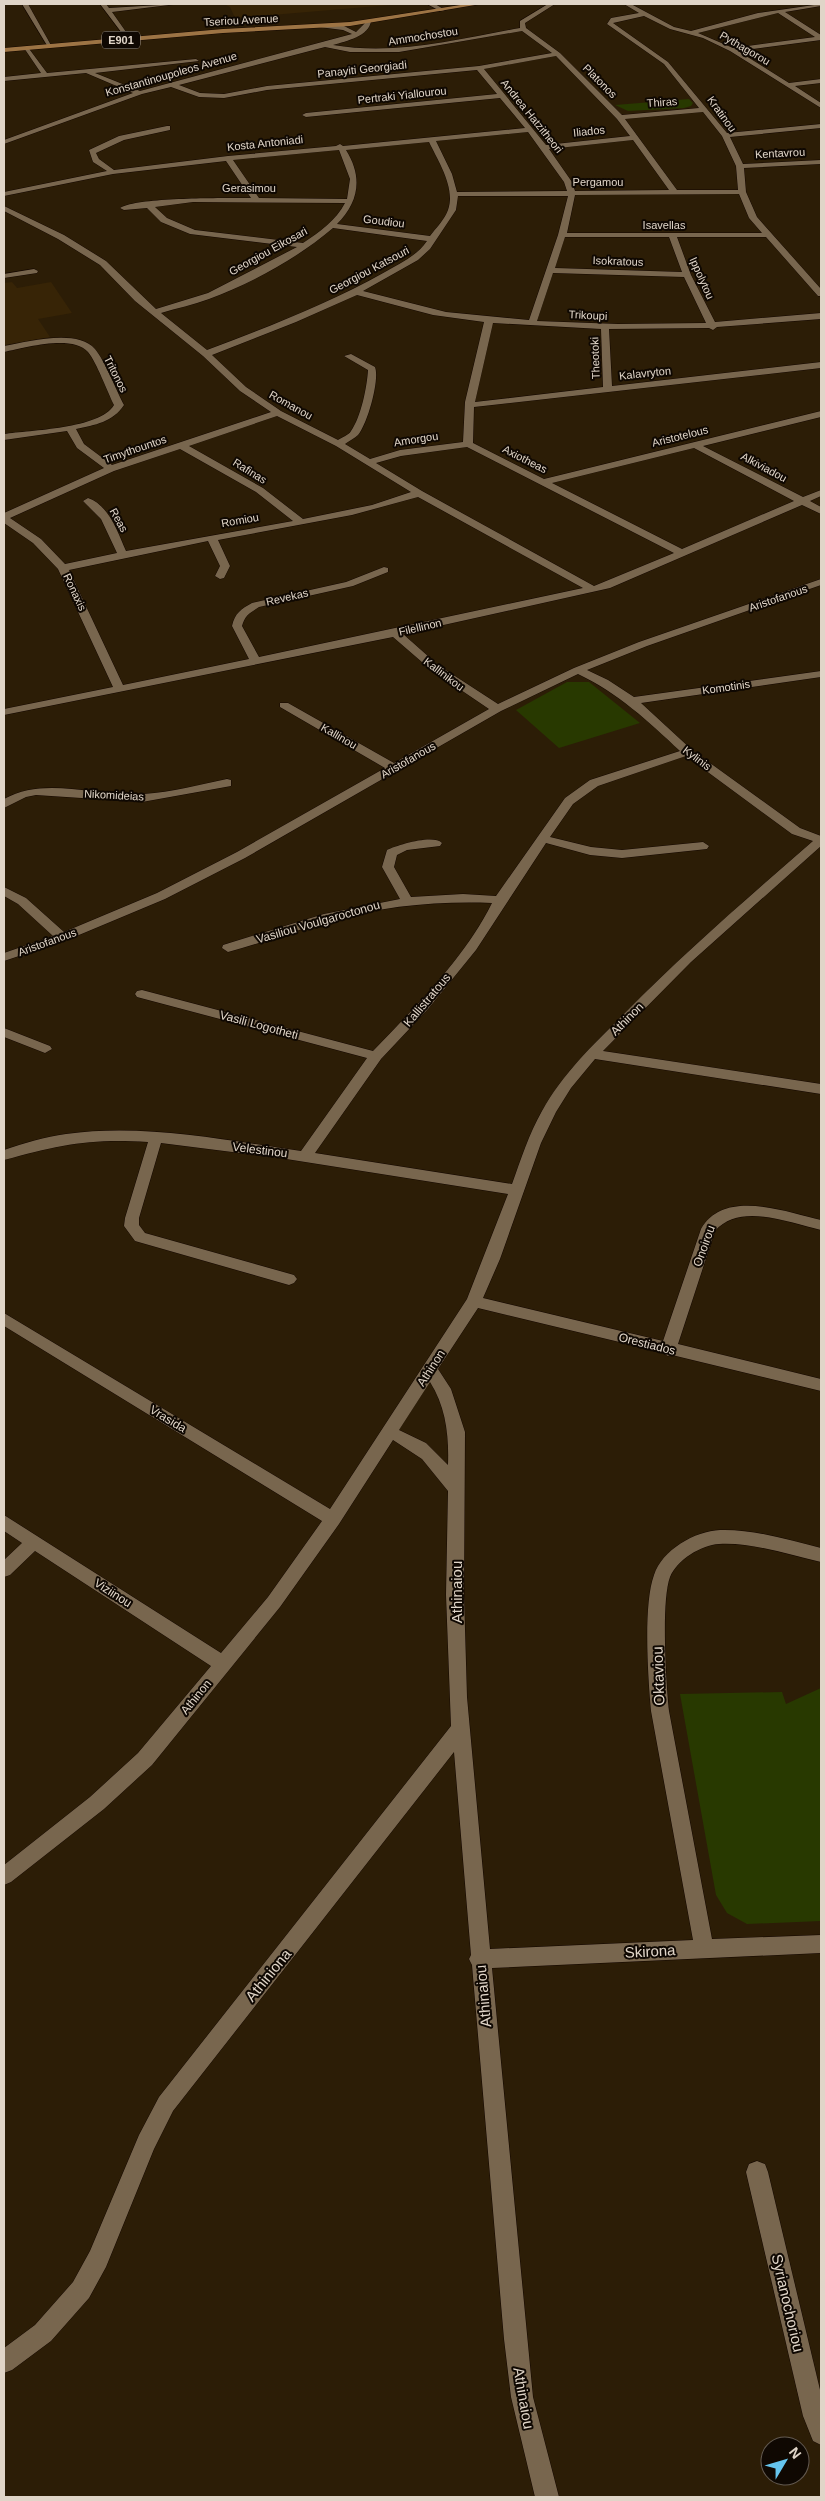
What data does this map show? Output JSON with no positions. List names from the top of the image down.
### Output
{
  "streets": {
    "main road": ["Tseriou Avenue", "E901"],
    "street": [
      "Ammochostou",
      "Pythagorou",
      "Panayiti Georgiadi",
      "Konstantinoupoleos Avenue",
      "Platonos",
      "Pertraki Yiallourou",
      "Thiras",
      "Kratinou",
      "Andrea Hatzitheori",
      "Iliados",
      "Kosta Antoniadi",
      "Kentavrou",
      "Pergamou",
      "Gerasimou",
      "Goudiou",
      "Isavellas",
      "Georgiou Eikosari",
      "Isokratous",
      "Georgiou Katsouri",
      "Ippolytou",
      "Trikoupi",
      "Theotoki",
      "Kalavryton",
      "Tritonos",
      "Romanou",
      "Aristotelous",
      "Amorgou",
      "Timythountos",
      "Axiotheas",
      "Alkiviadou",
      "Rafinas",
      "Reas",
      "Romiou",
      "Ronaxis",
      "Revekas",
      "Aristofanous",
      "Filellinon",
      "Kallinikou",
      "Komotinis",
      "Kallinou",
      "Kylinis",
      "Nikomideias",
      "Vasiliou Voulgaroctonou",
      "Kallistratous",
      "Athinon",
      "Vasili Logotheti",
      "Velestinou",
      "Onoirou",
      "Orestiados",
      "Vrasida",
      "Athinaiou",
      "Viziinou",
      "Oktaviou",
      "Skirona",
      "Athiniona",
      "Syrianochoriou"
    ]
  },
  "crossings": [
    ["Tseriou Avenue", "Konstantinoupoleos Avenue"],
    ["Ammochostou", "Konstantinoupoleos Avenue"],
    ["Ammochostou", "Platonos"],
    ["Pythagorou", "Kratinou"],
    ["Panayiti Georgiadi", "Konstantinoupoleos Avenue"],
    ["Panayiti Georgiadi", "Platonos"],
    ["Panayiti Georgiadi", "Andrea Hatzitheori"],
    ["Platonos", "Thiras"],
    ["Platonos", "Iliados"],
    ["Platonos", "Pergamou"],
    ["Pertraki Yiallourou", "Andrea Hatzitheori"],
    ["Thiras", "Kratinou"],
    ["Kratinou", "Kentavrou"],
    ["Kratinou", "Pergamou"],
    ["Kratinou", "Isavellas"],
    ["Andrea Hatzitheori", "Iliados"],
    ["Andrea Hatzitheori", "Kosta Antoniadi"],
    ["Andrea Hatzitheori", "Pergamou"],
    ["Pergamou", "Georgiou Katsouri"],
    ["Gerasimou", "Georgiou Eikosari"],
    ["Goudiou", "Georgiou Eikosari"],
    ["Goudiou", "Georgiou Katsouri"],
    ["Isavellas", "Ippolytou"],
    ["Georgiou Eikosari", "Romanou"],
    ["Isokratous", "Ippolytou"],
    ["Georgiou Katsouri", "Trikoupi"],
    ["Georgiou Katsouri", "Romanou"],
    ["Ippolytou", "Trikoupi"],
    ["Trikoupi", "Theotoki"],
    ["Theotoki", "Kalavryton"],
    ["Romanou", "Amorgou"],
    ["Romanou", "Timythountos"],
    ["Romanou", "Romiou"],
    ["Romanou", "Filellinon"],
    ["Aristotelous", "Axiotheas"],
    ["Aristotelous", "Alkiviadou"],
    ["Amorgou", "Axiotheas"],
    ["Timythountos", "Rafinas"],
    ["Timythountos", "Ronaxis"],
    ["Axiotheas", "Filellinon"],
    ["Alkiviadou", "Filellinon"],
    ["Rafinas", "Romiou"],
    ["Reas", "Romiou"],
    ["Romiou", "Ronaxis"],
    ["Ronaxis", "Filellinon"],
    ["Revekas", "Filellinon"],
    ["Aristofanous", "Kallinikou"],
    ["Aristofanous", "Kallinou"],
    ["Aristofanous", "Kylinis"],
    ["Filellinon", "Kallinikou"],
    ["Komotinis", "Kylinis"],
    ["Kylinis", "Kallistratous"],
    ["Kylinis", "Athinon"],
    ["Vasiliou Voulgaroctonou", "Kallistratous"],
    ["Kallistratous", "Vasili Logotheti"],
    ["Kallistratous", "Velestinou"],
    ["Athinon", "Velestinou"],
    ["Athinon", "Orestiados"],
    ["Athinon", "Vrasida"],
    ["Athinon", "Athinaiou"],
    ["Athinon", "Viziinou"],
    ["Onoirou", "Orestiados"],
    ["Athinaiou", "Skirona"],
    ["Athinaiou", "Athiniona"],
    ["Oktaviou", "Skirona"]
  ],
  "north": "top right"
}
